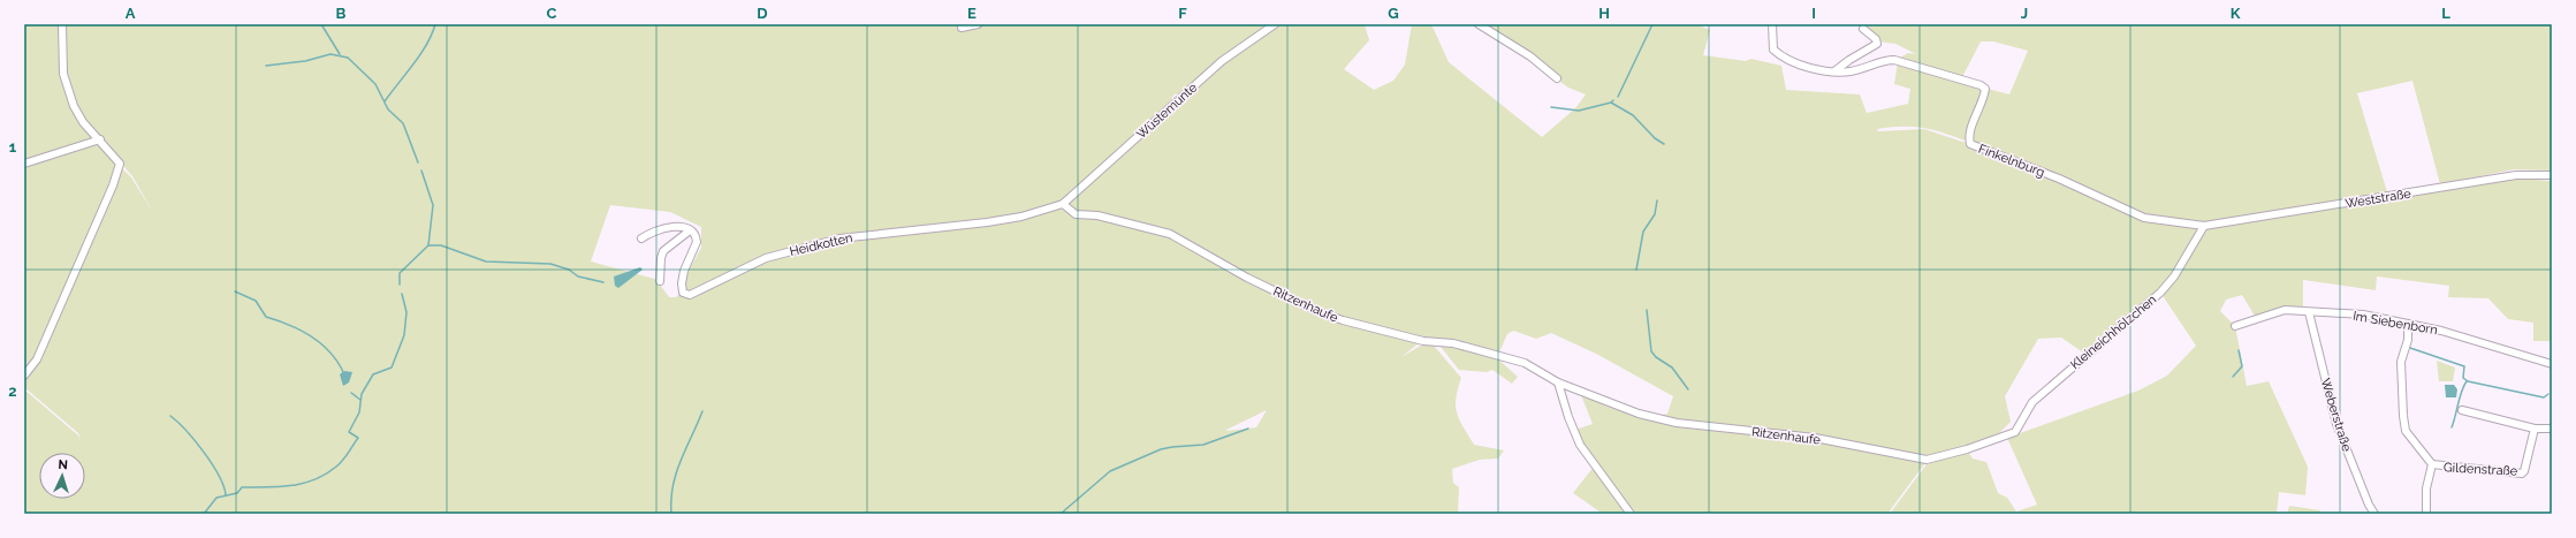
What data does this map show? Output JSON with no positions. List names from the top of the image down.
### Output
{
  "streets": {
    "street": [
      "Wüstemünte",
      "Finkelnburg",
      "Weststraße",
      "Heidkotten",
      "Ritzenhaufe",
      "Im Siebenborn",
      "Kleineichhölzchen",
      "Weberstraße",
      "Gildenstraße"
    ]
  },
  "crossings": [
    ["Wüstemünte", "Heidkotten"],
    ["Wüstemünte", "Ritzenhaufe"],
    ["Finkelnburg", "Weststraße"],
    ["Finkelnburg", "Kleineichhölzchen"],
    ["Weststraße", "Kleineichhölzchen"],
    ["Heidkotten", "Ritzenhaufe"],
    ["Ritzenhaufe", "Kleineichhölzchen"],
    ["Im Siebenborn", "Weberstraße"]
  ],
  "north": "top",
  "grid": {
    "columns": [
      "A",
      "B",
      "C",
      "D",
      "E",
      "F",
      "G",
      "H",
      "I",
      "J",
      "K",
      "L"
    ],
    "rows": ["1", "2"]
  }
}
